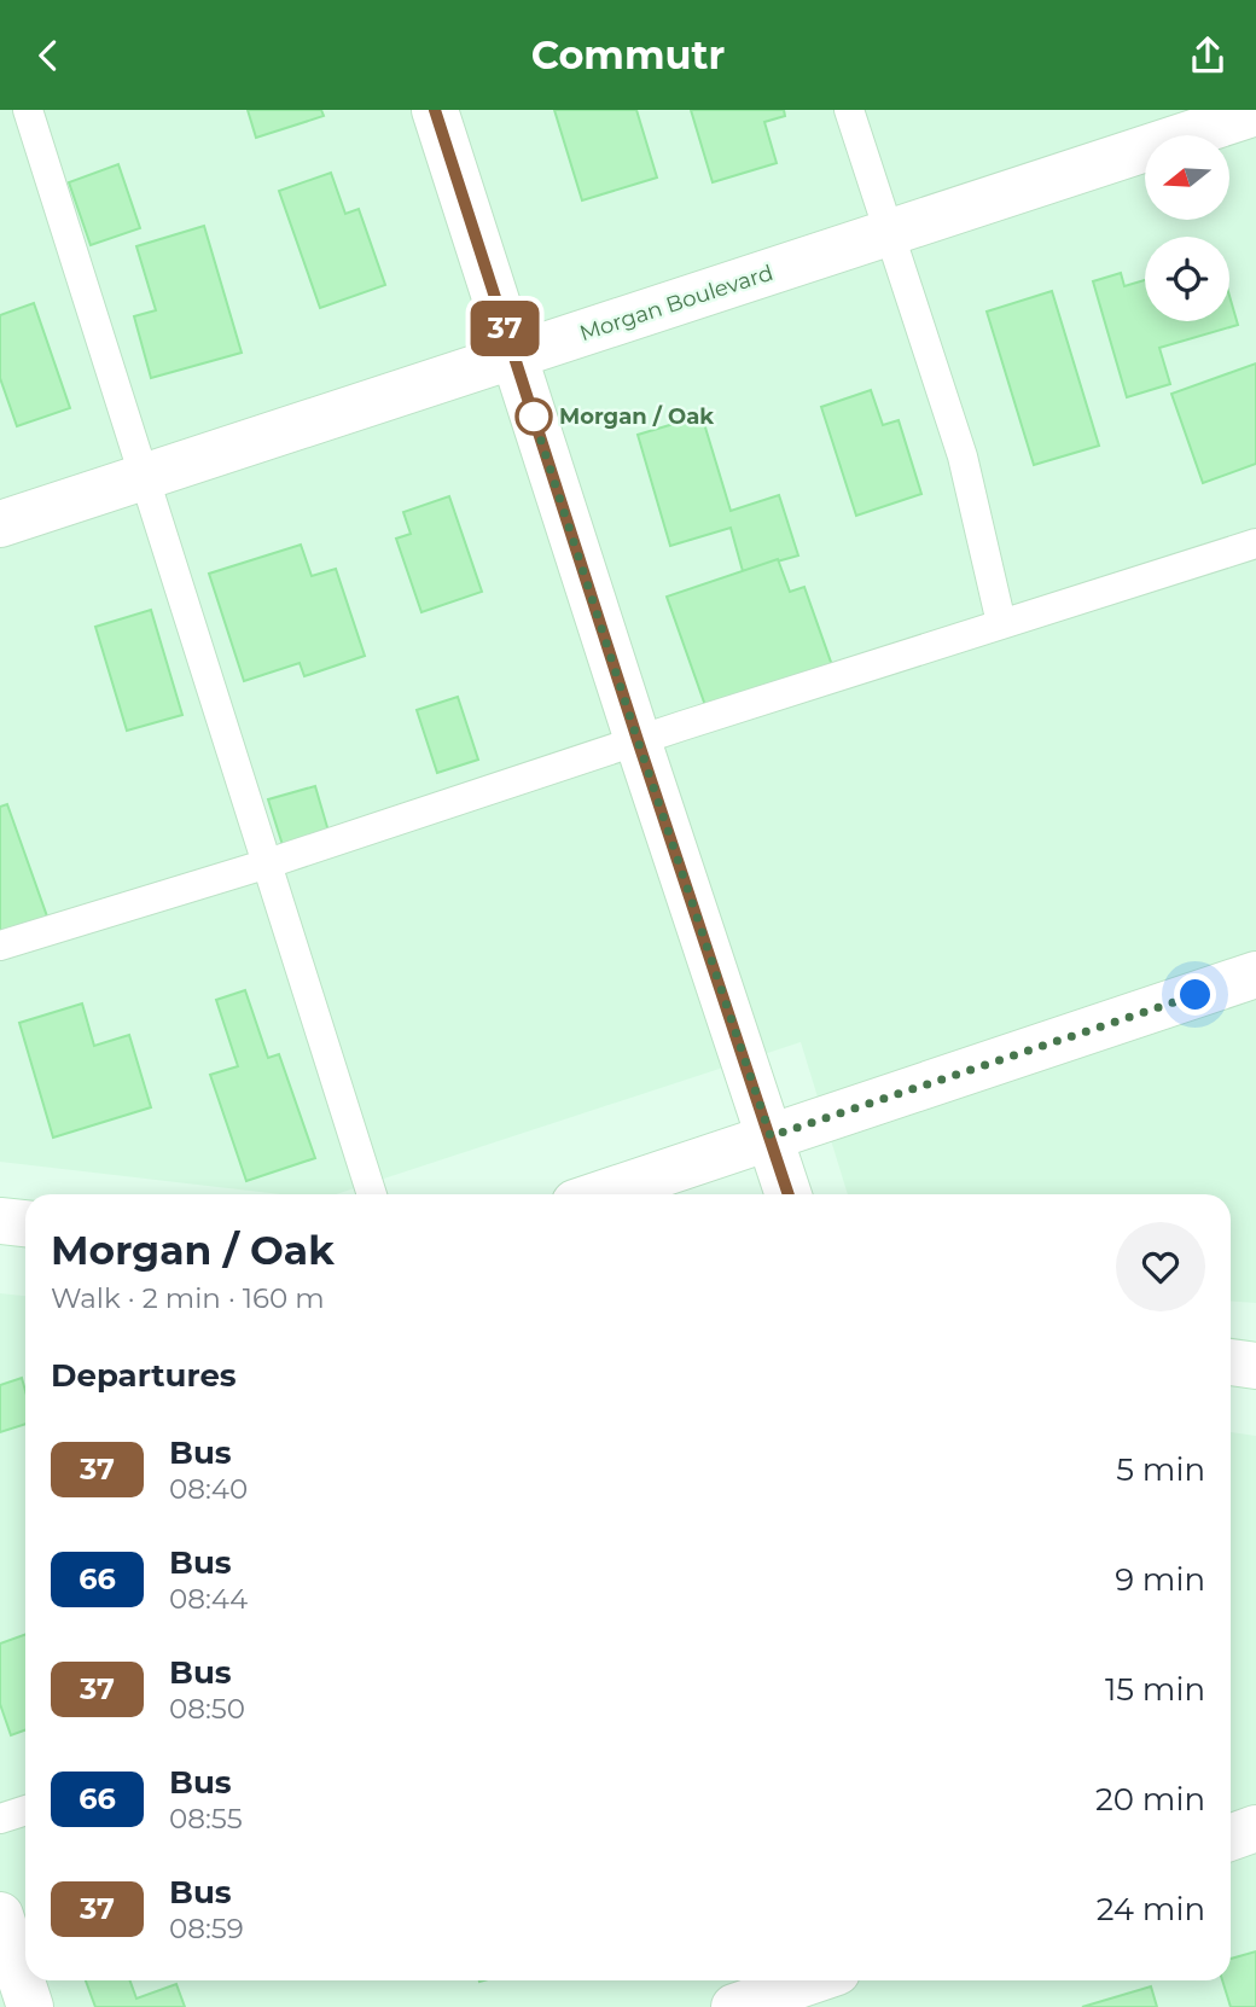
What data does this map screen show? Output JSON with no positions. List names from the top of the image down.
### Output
{
  "streets": {
    "street": ["Morgan Boulevard"]
  },
  "places": ["Morgan / Oak"],
  "lines": ["bus line 37"],
  "north": "left",
  "page": {
    "header": "Commutr",
    "on_map": "37",
    "heading": [
      ["Morgan / Oak", "Walk · 2 min · 160 m"],
      "Departures"
    ],
    "list": [
      {
        "mark": "37",
        "name": "Bus",
        "note": "08:40",
        "value": "5 min"
      },
      {
        "mark": "66",
        "name": "Bus",
        "note": "08:44",
        "value": "9 min"
      },
      {
        "mark": "37",
        "name": "Bus",
        "note": "08:50",
        "value": "15 min"
      },
      {
        "mark": "66",
        "name": "Bus",
        "note": "08:55",
        "value": "20 min"
      },
      {
        "mark": "37",
        "name": "Bus",
        "note": "08:59",
        "value": "24 min"
      }
    ]
  }
}
